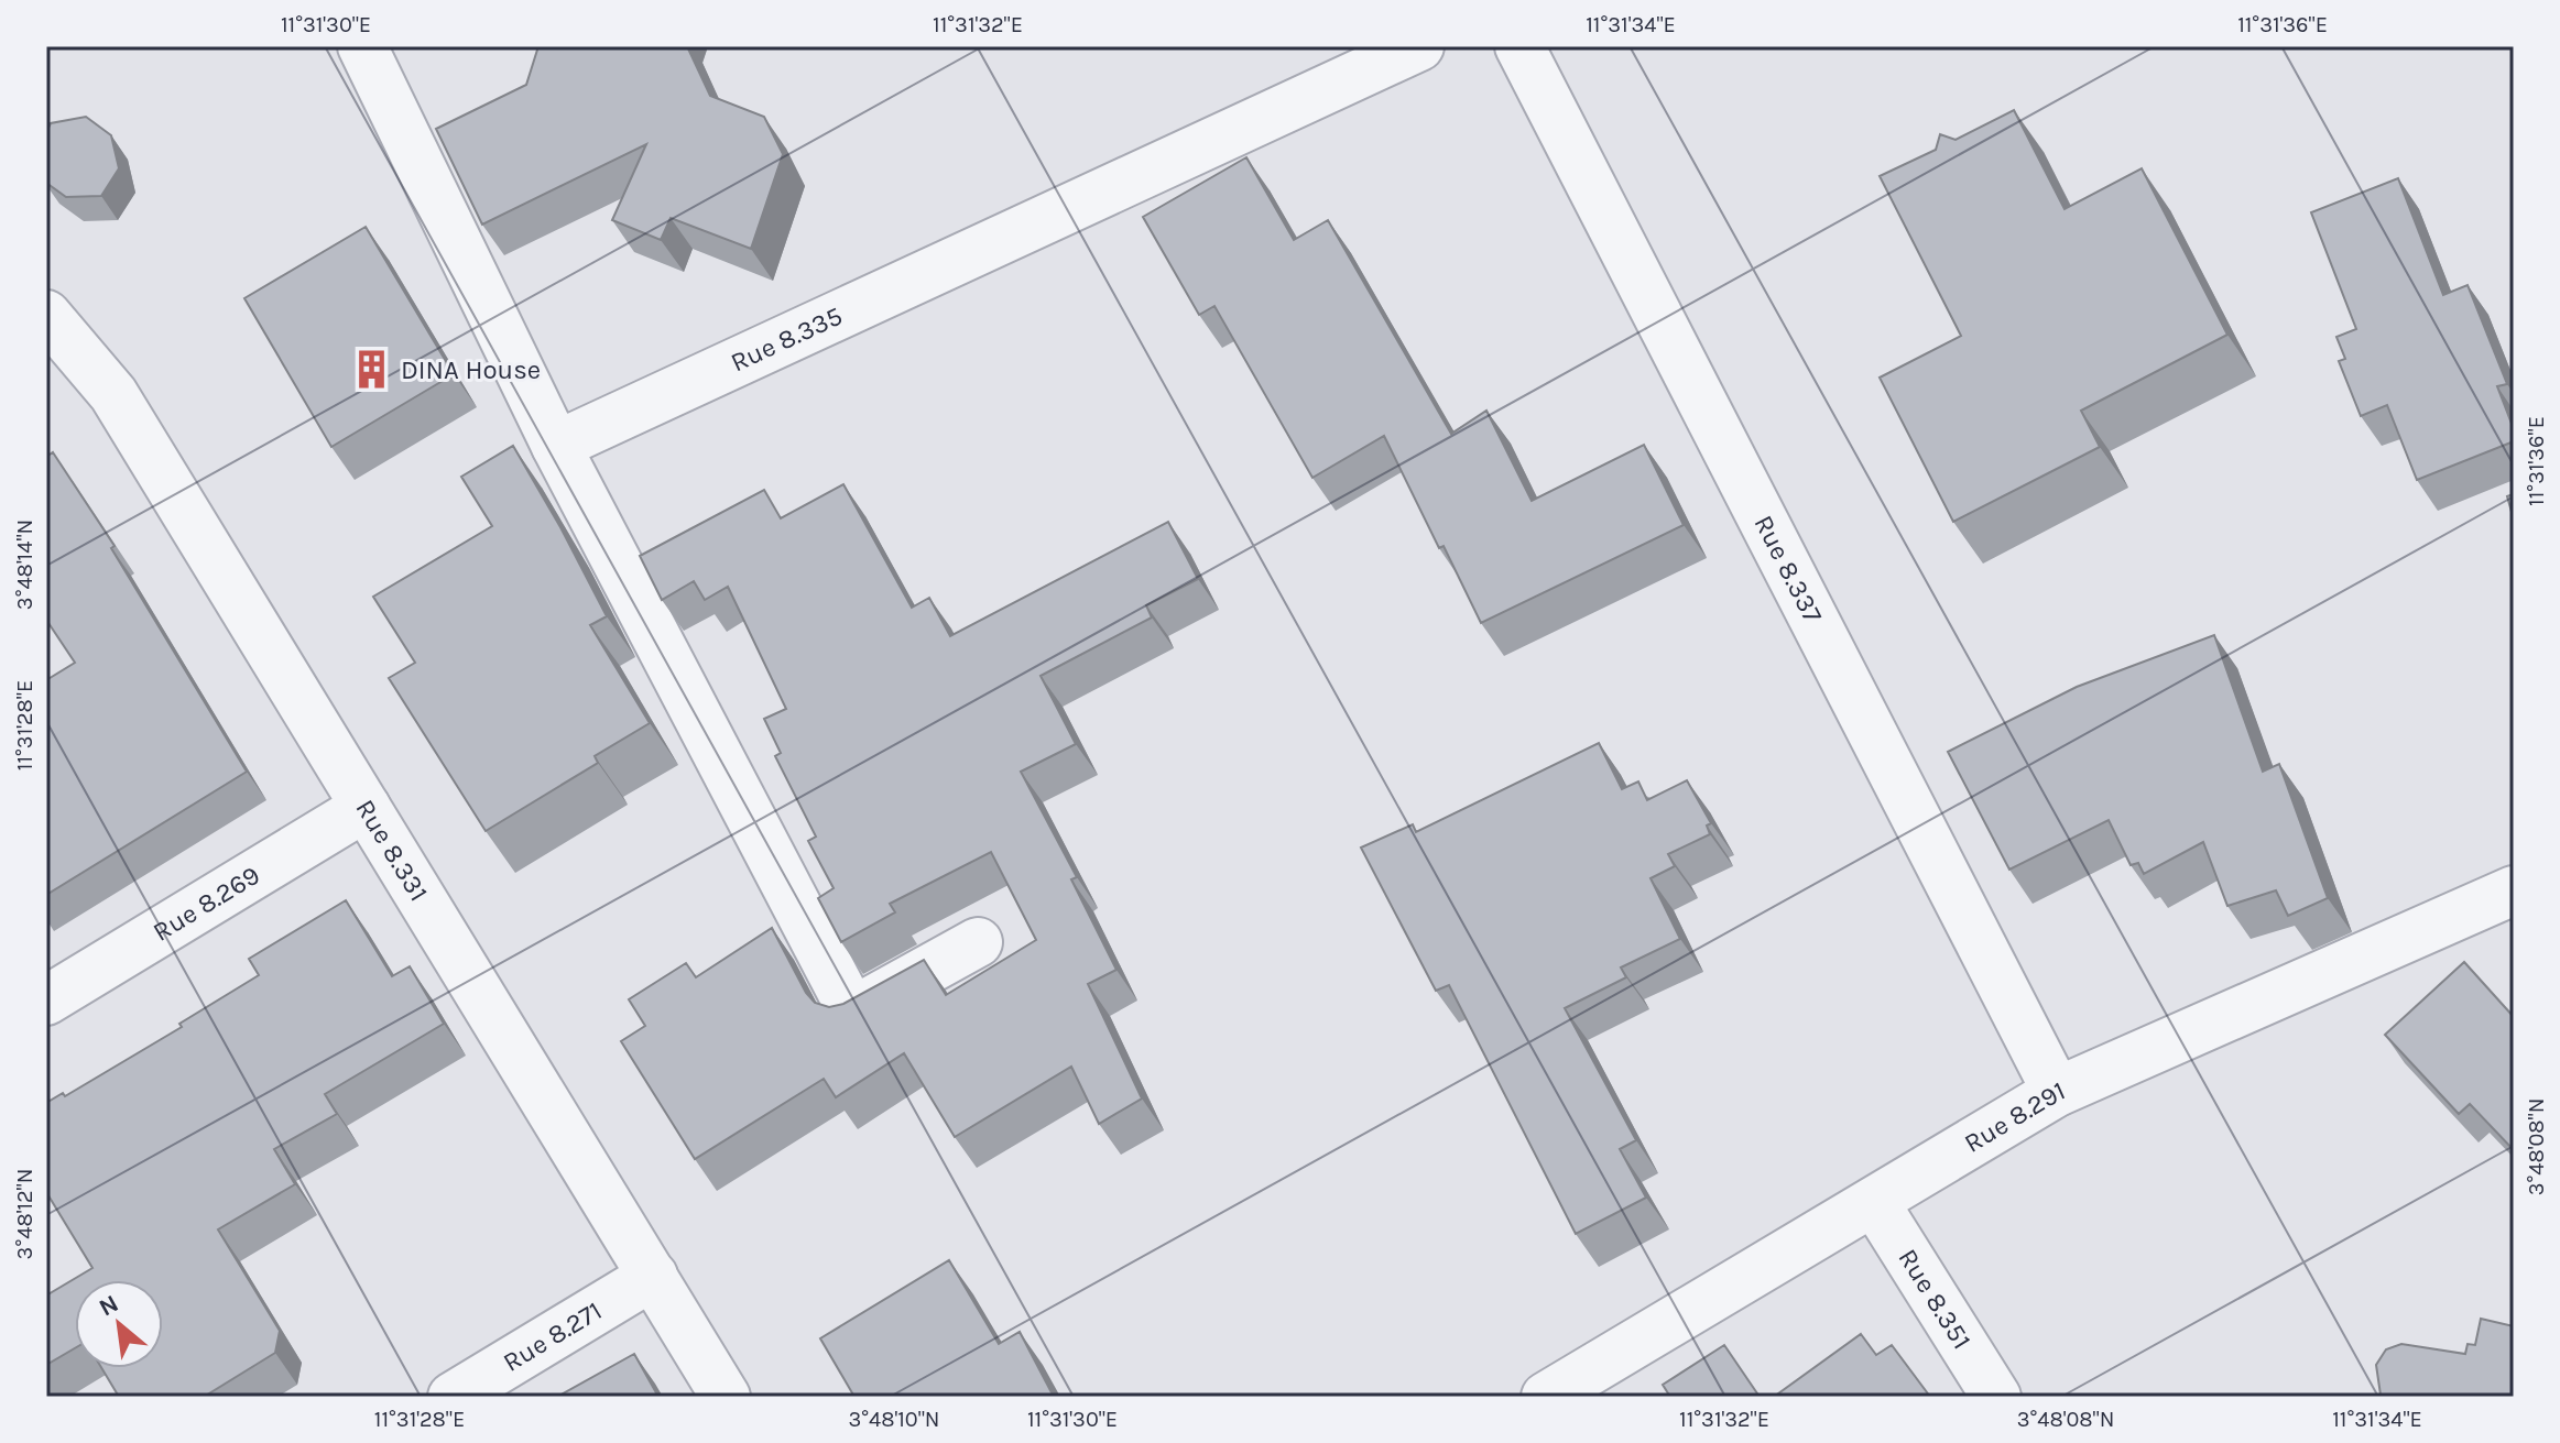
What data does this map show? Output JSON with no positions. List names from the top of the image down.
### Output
{
  "streets": {
    "street": [
      "Rue 8.335",
      "Rue 8.337",
      "Rue 8.331",
      "Rue 8.269",
      "Rue 8.291",
      "Rue 8.351",
      "Rue 8.271"
    ]
  },
  "crossings": [
    ["Rue 8.337", "Rue 8.291"],
    ["Rue 8.331", "Rue 8.269"],
    ["Rue 8.331", "Rue 8.271"],
    ["Rue 8.291", "Rue 8.351"]
  ],
  "places": {
    "building": ["DINA House"]
  },
  "north": "top left",
  "coordinates": [
    "11°31'30\"E",
    "11°31'32\"E",
    "11°31'34\"E",
    "11°31'36\"E",
    "3°48'14\"N",
    "11°31'28\"E",
    "3°48'08\"N",
    "3°48'12\"N",
    "3°48'10\"N"
  ]
}
